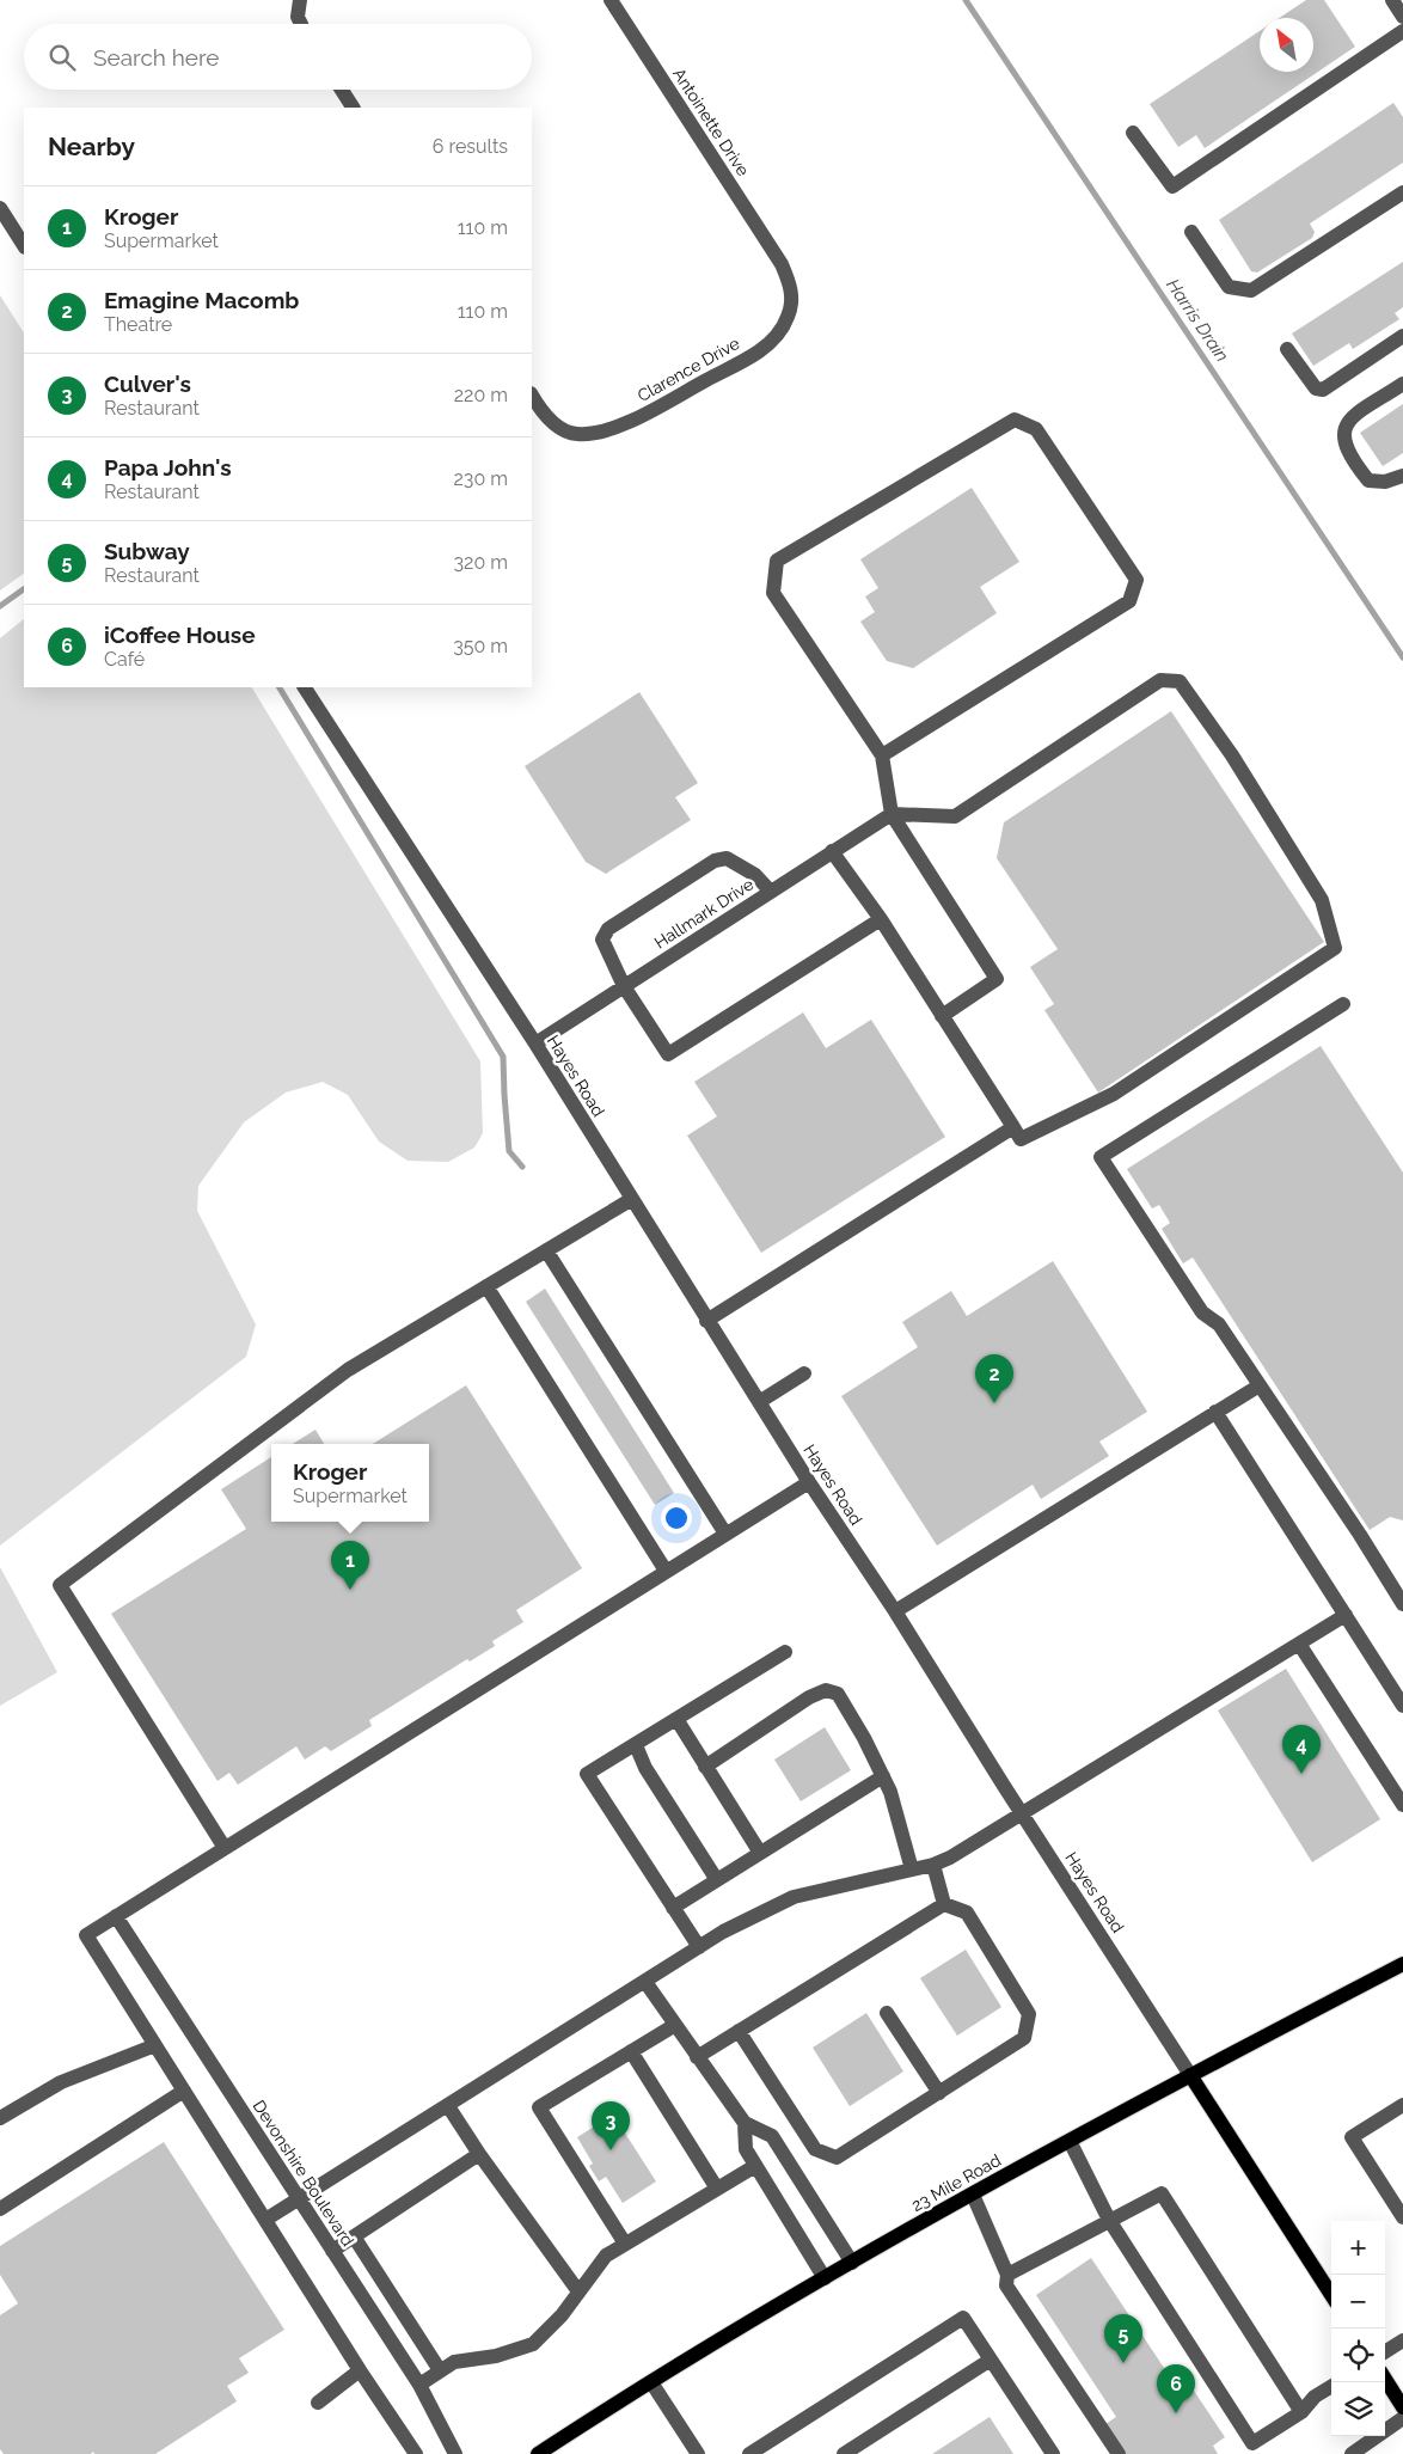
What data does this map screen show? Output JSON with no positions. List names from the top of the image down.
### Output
{
  "streets": {
    "main road": ["Hayes Road", "23 Mile Road"],
    "street": [
      "Antoinette Drive",
      "Clarence Drive",
      "Hallmark Drive",
      "Devonshire Boulevard"
    ]
  },
  "crossings": [
    ["Antoinette Drive", "Clarence Drive"],
    ["Hallmark Drive", "Hayes Road"],
    ["Hayes Road", "23 Mile Road"]
  ],
  "water": ["Harris Drain"],
  "north": "top left",
  "page": {
    "search": "Search here",
    "heading": ["Nearby", "6 results"],
    "list": [
      {
        "mark": "1",
        "name": "Kroger",
        "note": "Supermarket",
        "value": "110 m"
      },
      {
        "mark": "2",
        "name": "Emagine Macomb",
        "note": "Theatre",
        "value": "110 m"
      },
      {
        "mark": "3",
        "name": "Culver's",
        "note": "Restaurant",
        "value": "220 m"
      },
      {
        "mark": "4",
        "name": "Papa John's",
        "note": "Restaurant",
        "value": "230 m"
      },
      {
        "mark": "5",
        "name": "Subway",
        "note": "Restaurant",
        "value": "320 m"
      },
      {
        "mark": "6",
        "name": "iCoffee House",
        "note": "Café",
        "value": "350 m"
      }
    ],
    "pins": [
      "2",
      "1",
      "4",
      "3",
      "5",
      "6"
    ],
    "popup": ["Kroger", "Supermarket"],
    "map_buttons": ["+", "−"]
  }
}
